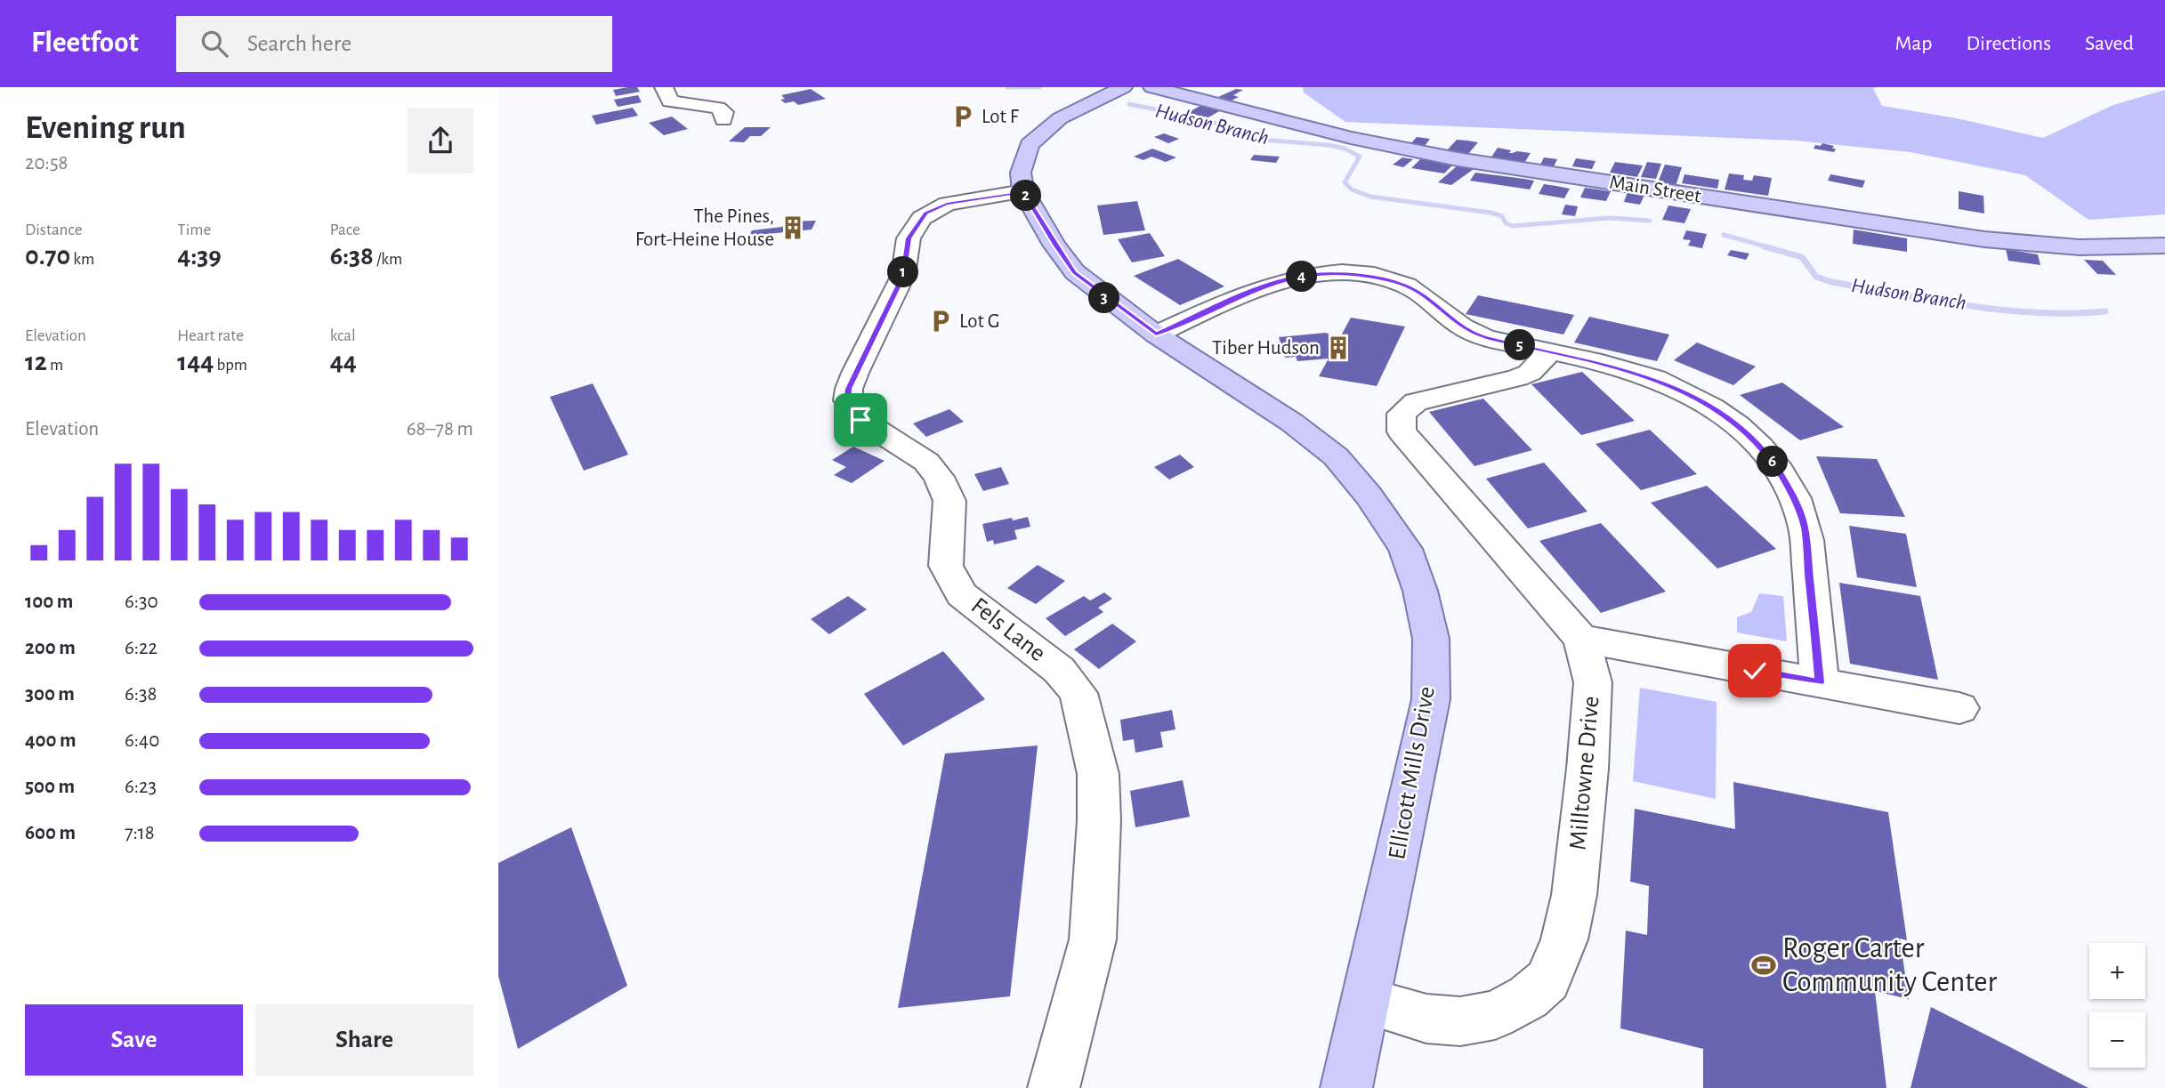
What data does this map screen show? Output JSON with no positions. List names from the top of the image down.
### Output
{
  "streets": {
    "main road": ["Main Street", "Ellicott Mills Drive"],
    "street": ["Fels Lane", "Milltowne Drive"]
  },
  "crossings": [
    ["Fels Lane", "Ellicott Mills Drive"],
    ["Ellicott Mills Drive", "Milltowne Drive"]
  ],
  "water": ["Hudson Branch"],
  "places": {
    "parking": ["Lot F", "Lot G"],
    "building": ["The Pines, Fort-Heine House", "Tiber Hudson"],
    "sports": ["Roger Carter Community Center"]
  },
  "page": {
    "header": "Fleetfoot",
    "search": "Search here",
    "nav": ["Map", "Directions", "Saved"],
    "heading": ["Evening run", "20:58"],
    "pins": [
      "2",
      "1",
      "4",
      "3",
      "5",
      "6"
    ],
    "stats": [
      ["Distance", "0.70 km"],
      ["Time", "4:39"],
      ["Pace", "6:38 /km"],
      ["Elevation", "12 m"],
      ["Heart rate", "144 bpm"],
      ["kcal", "44"]
    ],
    "chart": ["Elevation", "68–78 m"],
    "list": [
      {
        "name": "100 m",
        "note": "6:30"
      },
      {
        "name": "200 m",
        "note": "6:22"
      },
      {
        "name": "300 m",
        "note": "6:38"
      },
      {
        "name": "400 m",
        "note": "6:40"
      },
      {
        "name": "500 m",
        "note": "6:23"
      },
      {
        "name": "600 m",
        "note": "7:18"
      }
    ],
    "map_buttons": ["+", "−"],
    "buttons": ["Save", "Share"]
  }
}
